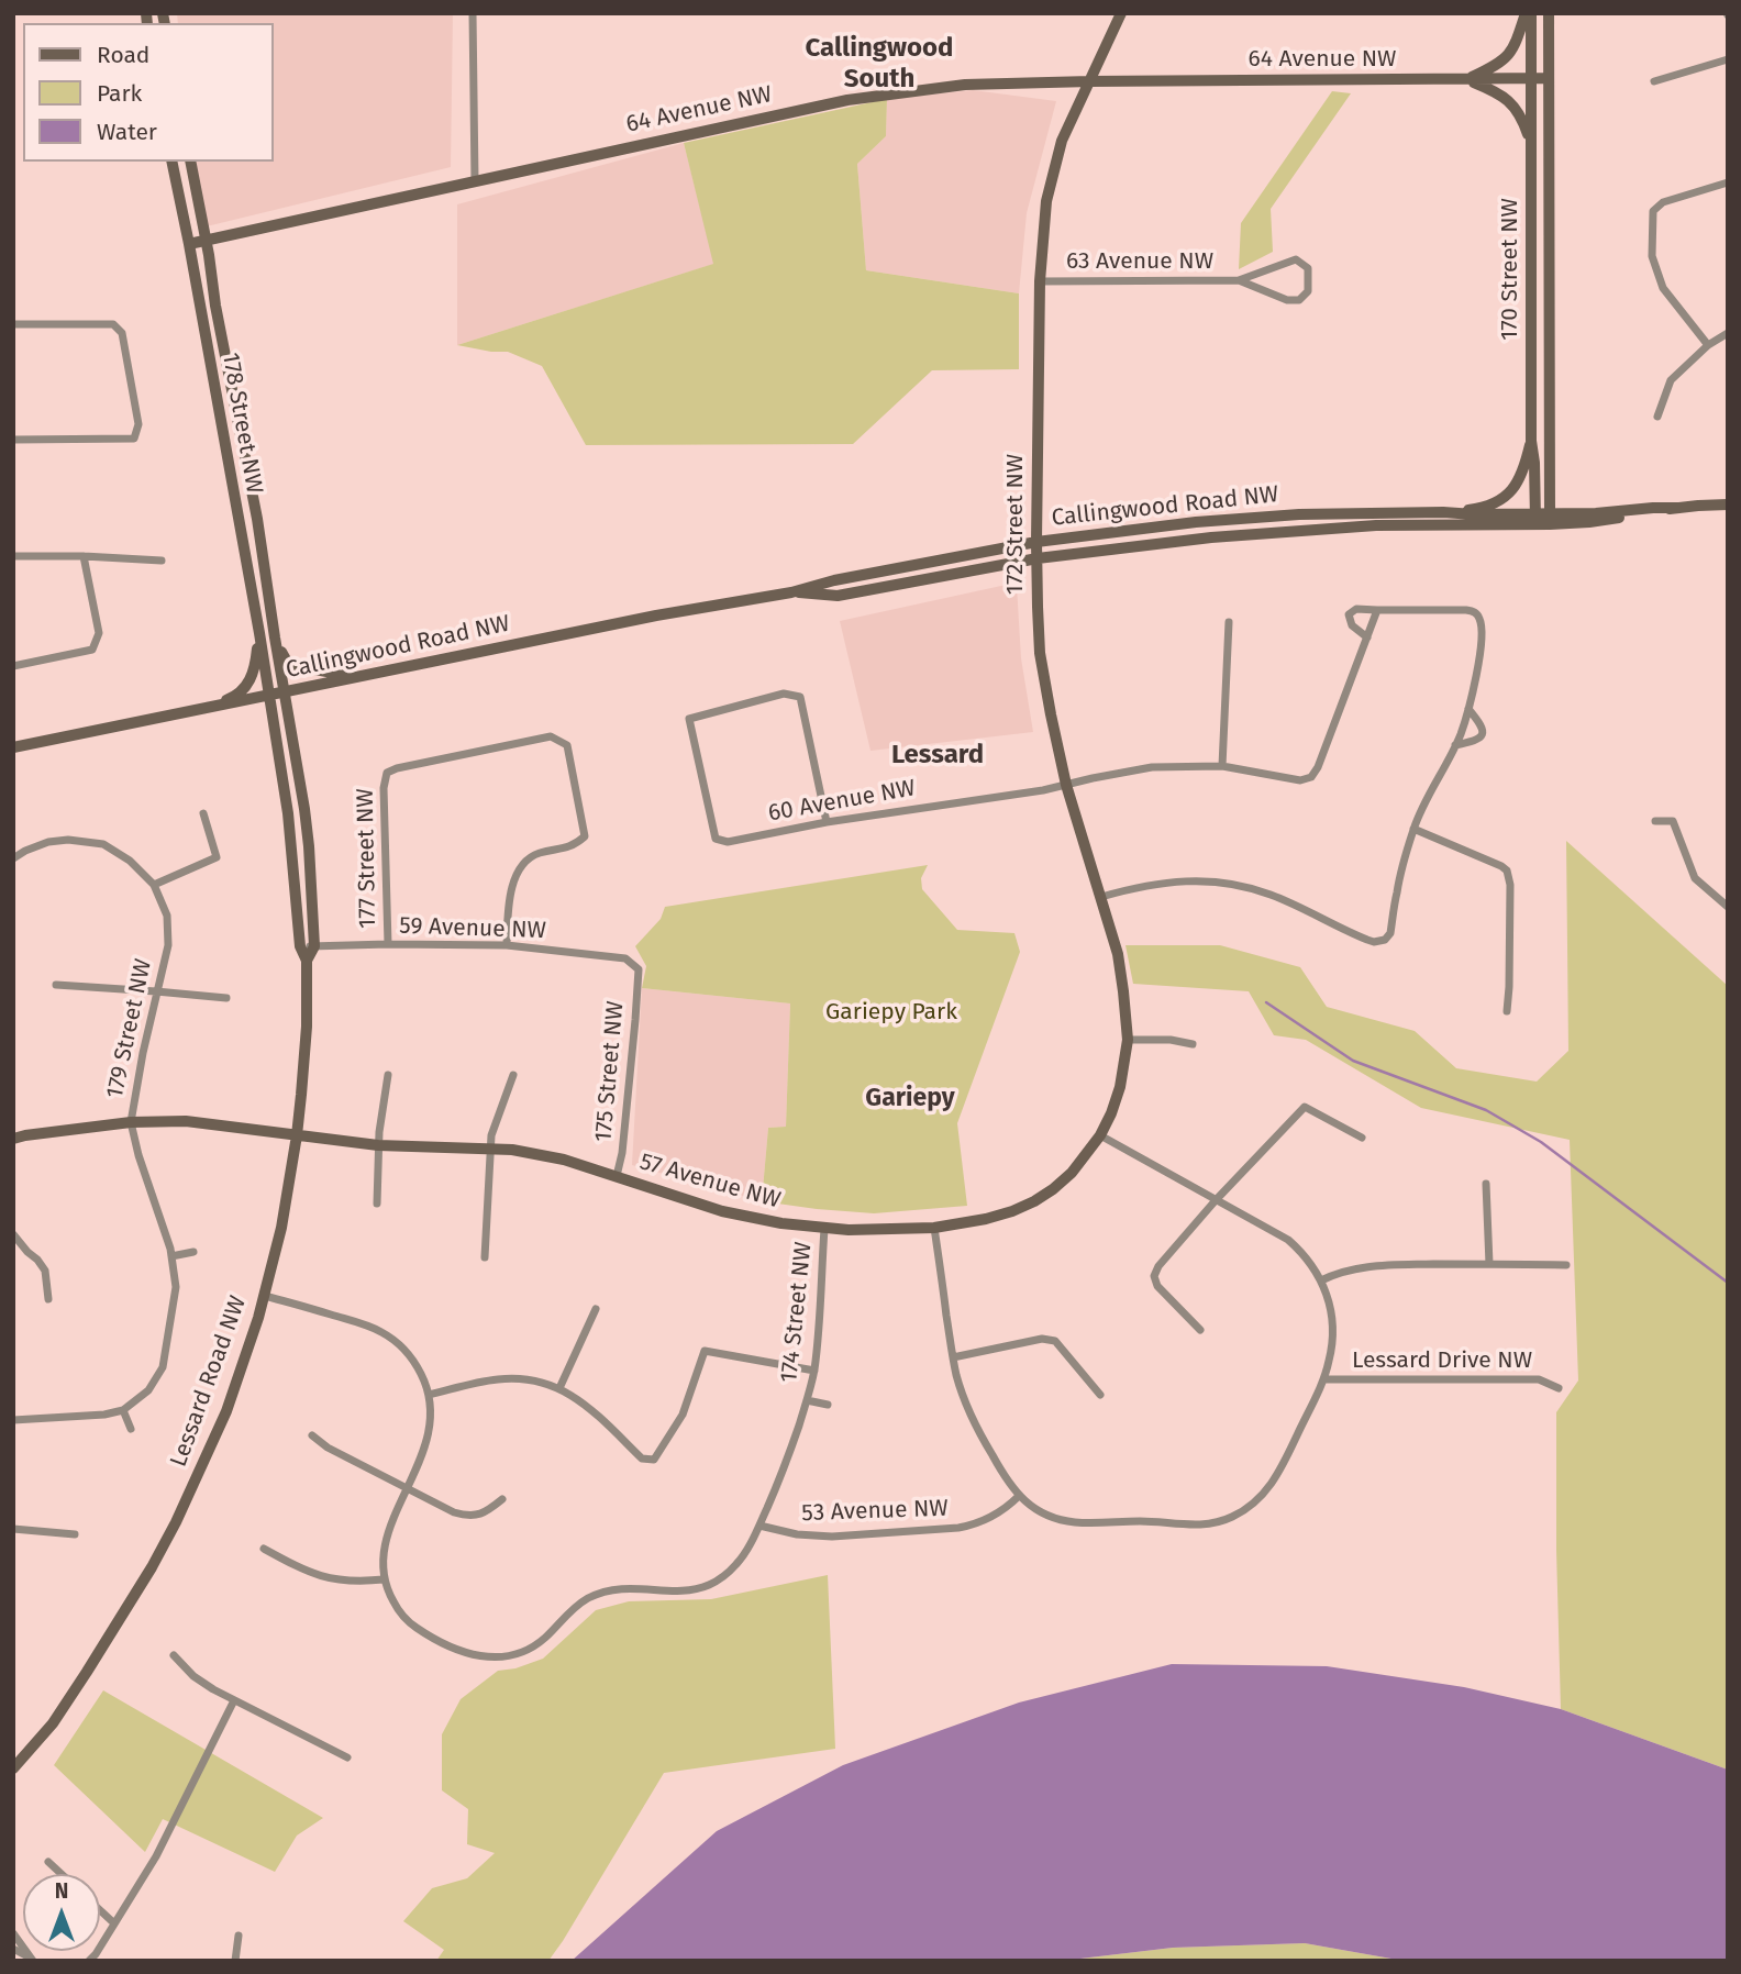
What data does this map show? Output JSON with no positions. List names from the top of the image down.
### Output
{
  "streets": {
    "main road": [
      "64 Avenue NW",
      "170 Street NW",
      "178 Street NW",
      "Callingwood Road NW",
      "172 Street NW",
      "57 Avenue NW",
      "Lessard Road NW"
    ],
    "street": [
      "63 Avenue NW",
      "60 Avenue NW",
      "177 Street NW",
      "59 Avenue NW",
      "179 Street NW",
      "175 Street NW",
      "174 Street NW",
      "Lessard Drive NW",
      "53 Avenue NW"
    ]
  },
  "crossings": [
    ["64 Avenue NW", "170 Street NW"],
    ["64 Avenue NW", "178 Street NW"],
    ["64 Avenue NW", "172 Street NW"],
    ["63 Avenue NW", "172 Street NW"],
    ["170 Street NW", "Callingwood Road NW"],
    ["178 Street NW", "Callingwood Road NW"],
    ["178 Street NW", "Lessard Road NW"],
    ["Callingwood Road NW", "172 Street NW"],
    ["Callingwood Road NW", "Lessard Road NW"],
    ["172 Street NW", "60 Avenue NW"],
    ["172 Street NW", "57 Avenue NW"],
    ["172 Street NW", "Lessard Drive NW"],
    ["177 Street NW", "59 Avenue NW"],
    ["59 Avenue NW", "175 Street NW"],
    ["59 Avenue NW", "Lessard Road NW"],
    ["179 Street NW", "57 Avenue NW"],
    ["175 Street NW", "57 Avenue NW"],
    ["57 Avenue NW", "174 Street NW"],
    ["57 Avenue NW", "Lessard Drive NW"],
    ["57 Avenue NW", "Lessard Road NW"],
    ["174 Street NW", "53 Avenue NW"],
    ["Lessard Drive NW", "53 Avenue NW"]
  ],
  "districts": ["Callingwood South", "Lessard", "Gariepy"],
  "parks": ["Gariepy Park"],
  "legend": ["Road", "Park", "Water"],
  "north": "top"
}
